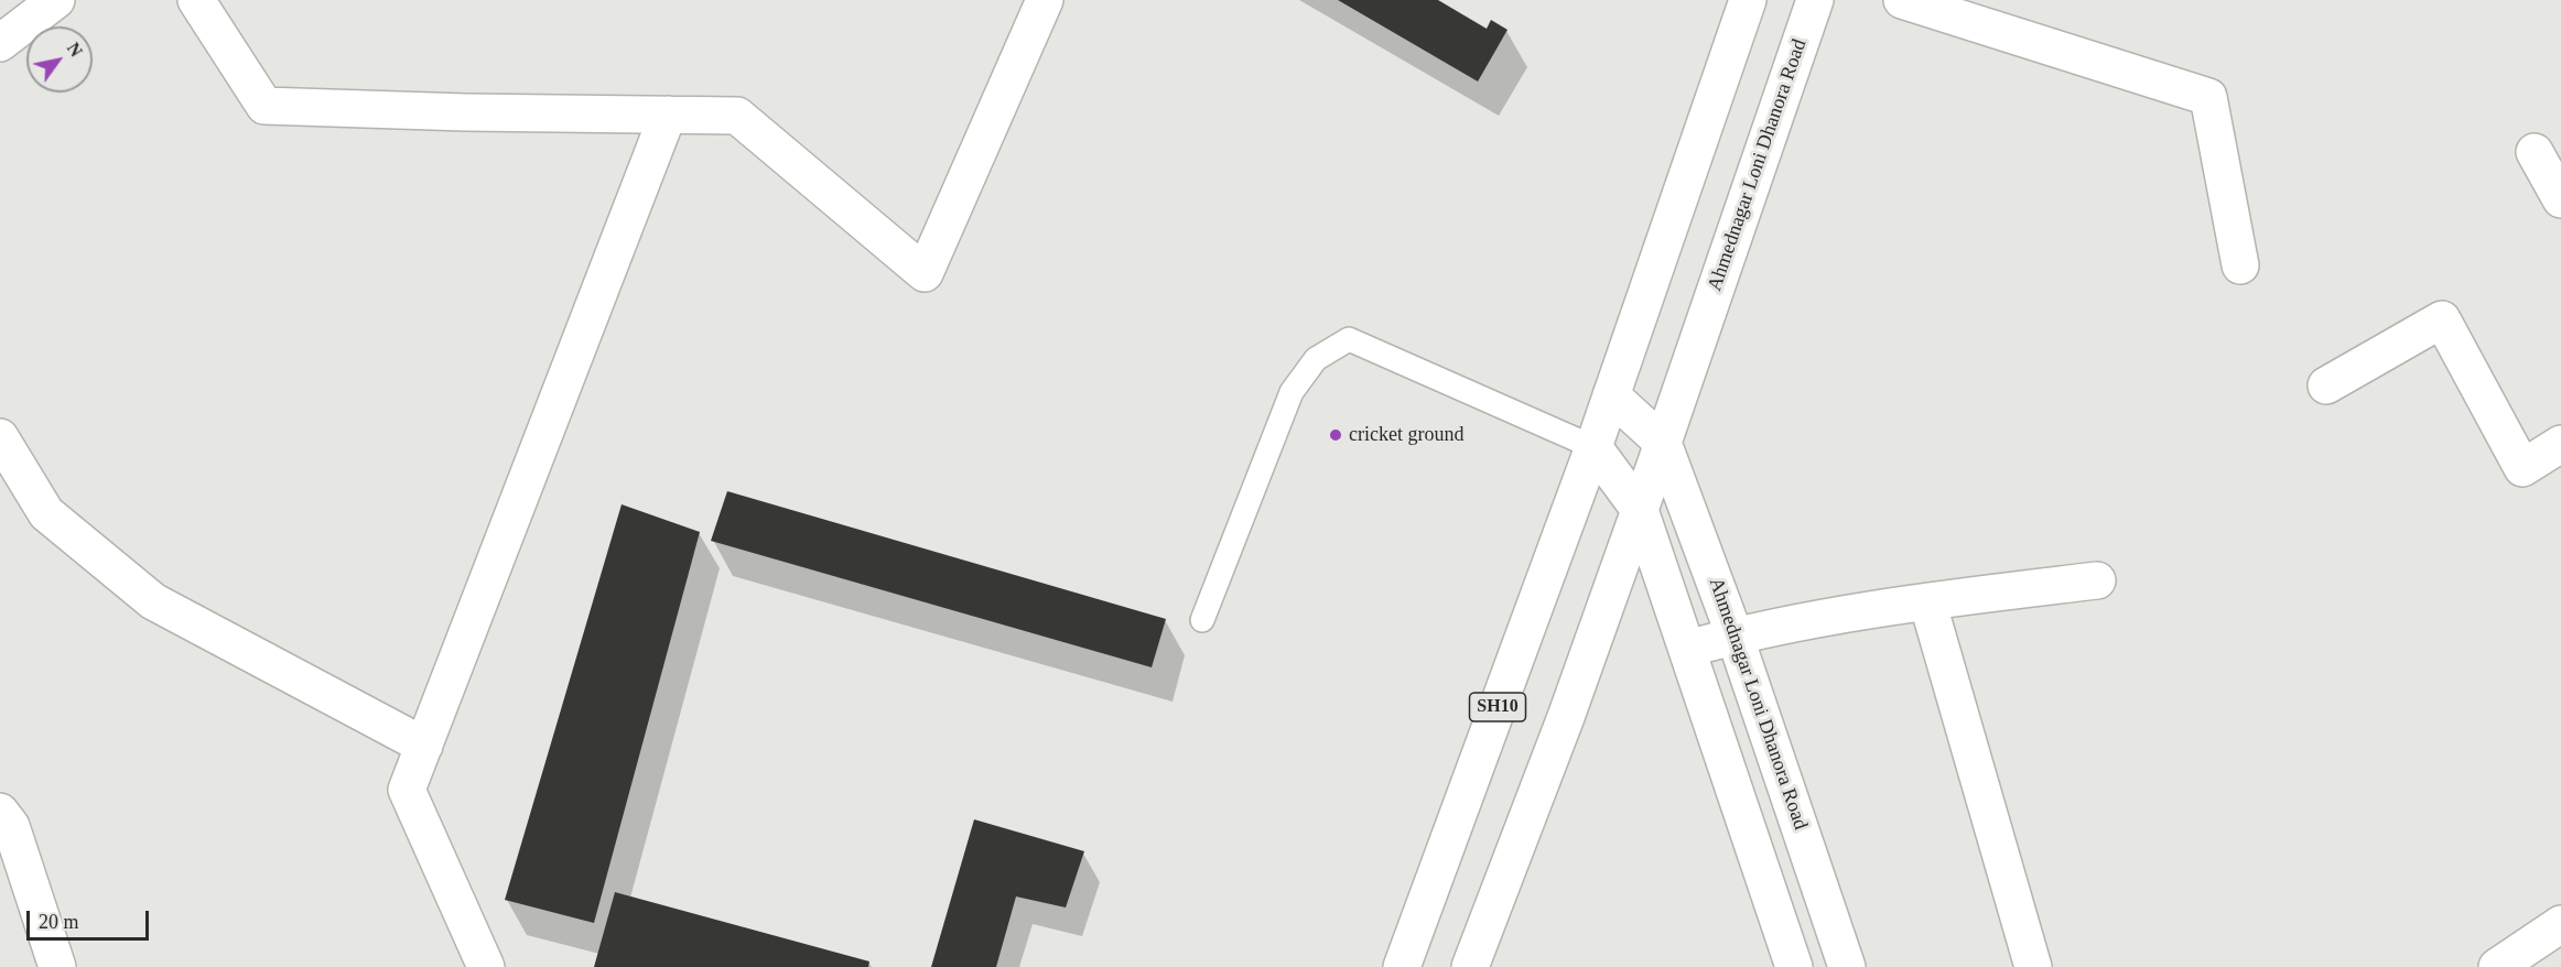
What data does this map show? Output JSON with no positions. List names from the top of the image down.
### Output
{
  "streets": {
    "street": ["Ahmednagar Loni Dhanora Road", "SH10"]
  },
  "crossings": [
    ["Ahmednagar Loni Dhanora Road", "SH10"]
  ],
  "places": ["cricket ground"],
  "scale_bar": "20 m",
  "north": "top right"
}
